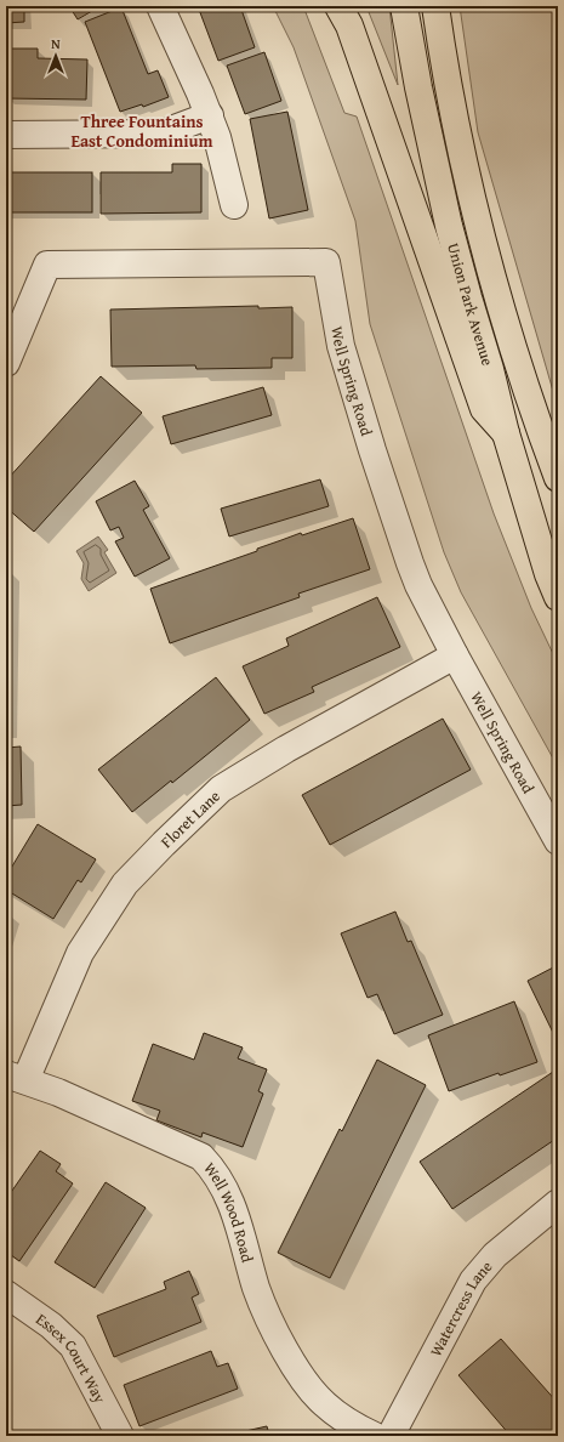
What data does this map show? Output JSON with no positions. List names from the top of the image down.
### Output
{
  "streets": {
    "main road": ["Union Park Avenue"],
    "street": [
      "Well Spring Road",
      "Floret Lane",
      "Well Wood Road",
      "Watercress Lane",
      "Essex Court Way"
    ]
  },
  "crossings": [
    ["Well Spring Road", "Floret Lane"],
    ["Floret Lane", "Well Wood Road"]
  ],
  "districts": ["Three Fountains East Condominium"],
  "north": "top"
}
